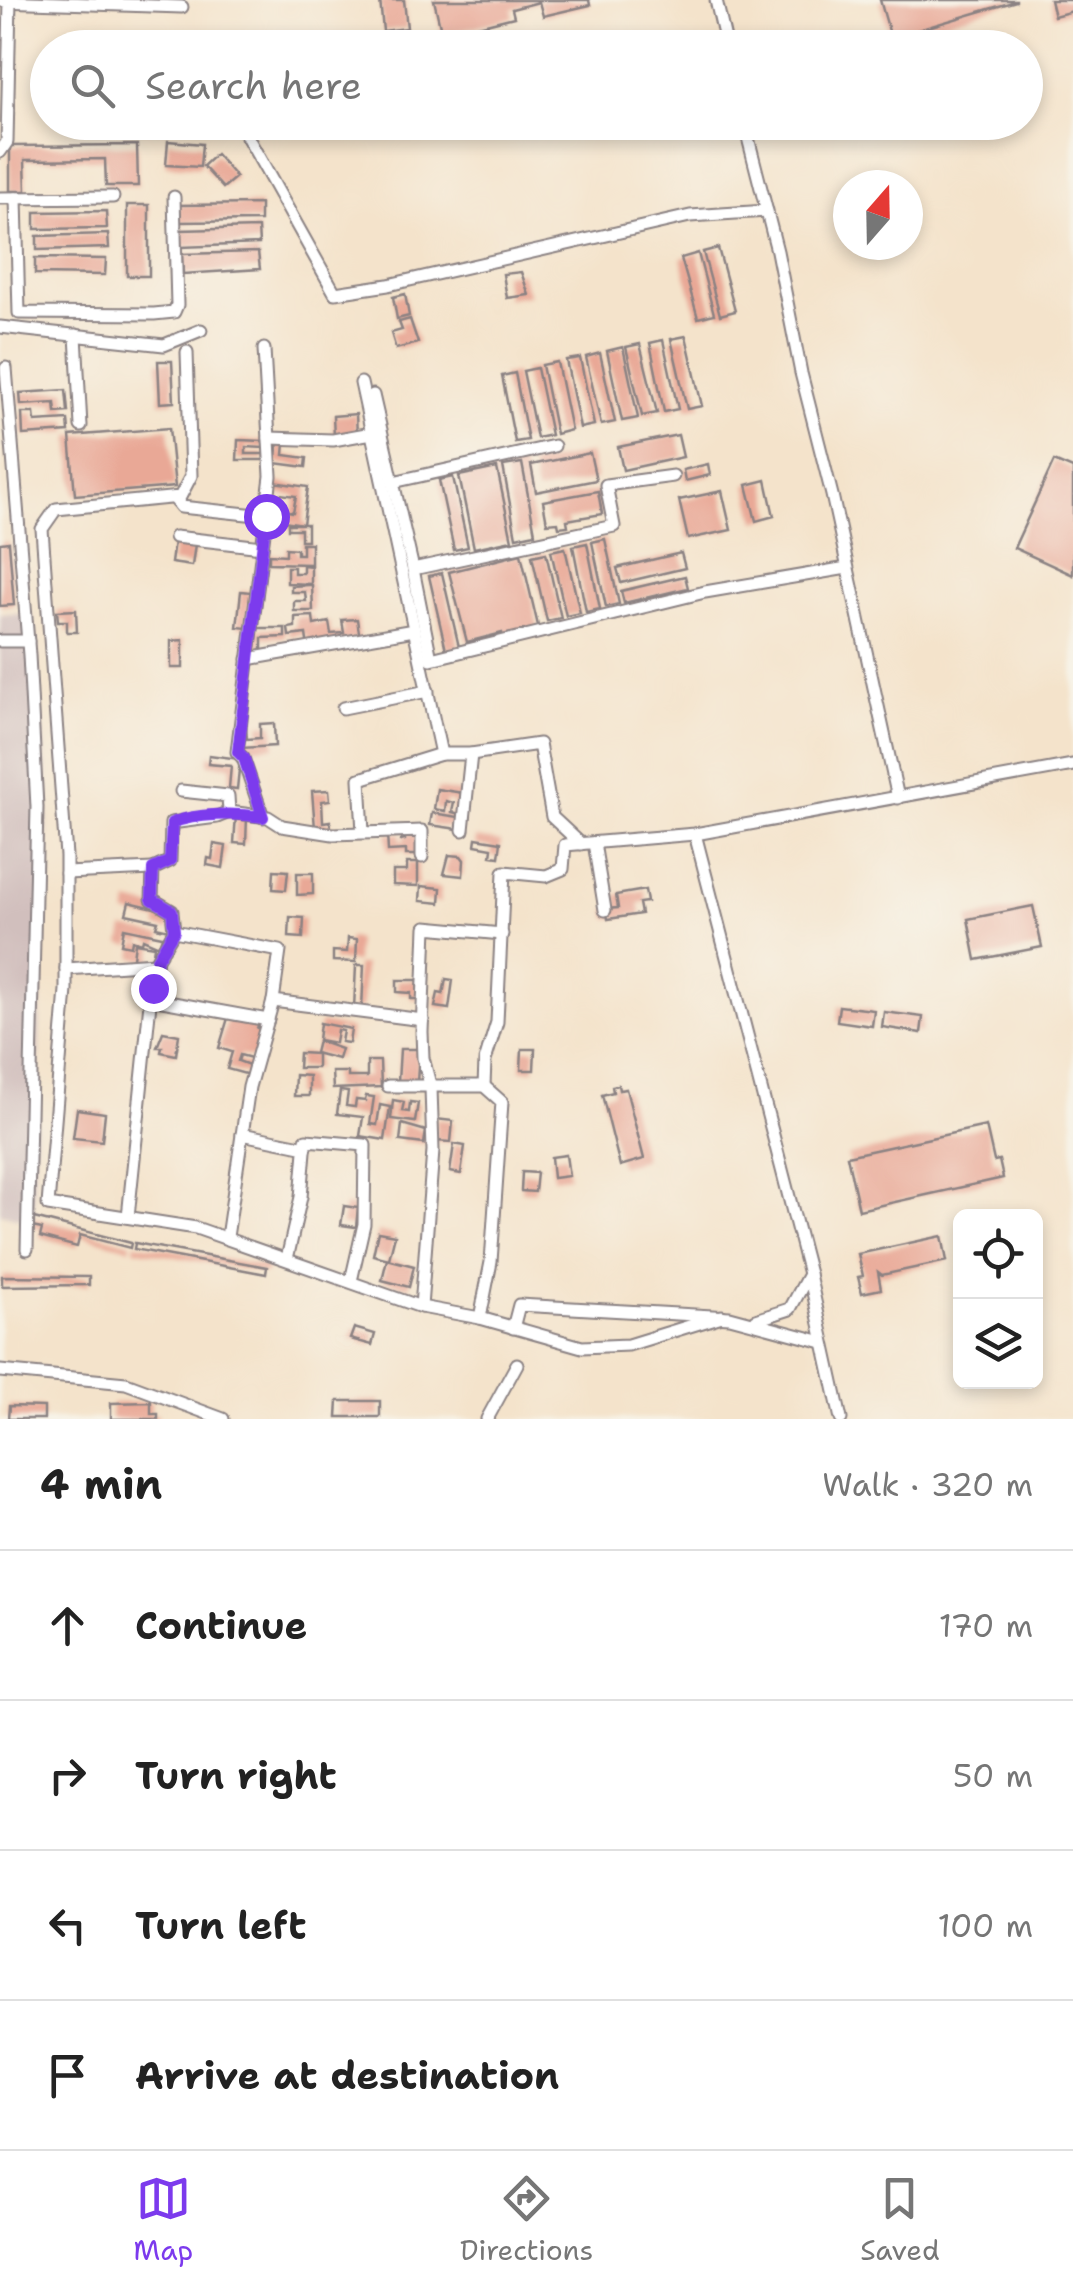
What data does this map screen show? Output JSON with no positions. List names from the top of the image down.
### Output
{
  "north": "top",
  "page": {
    "search": "Search here",
    "heading": ["4 min", "Walk · 320 m"],
    "list": [
      ["Continue", "170 m"],
      ["Turn right", "50 m"],
      ["Turn left", "100 m"],
      "Arrive at destination"
    ],
    "nav": ["Map", "Directions", "Saved"]
  }
}
